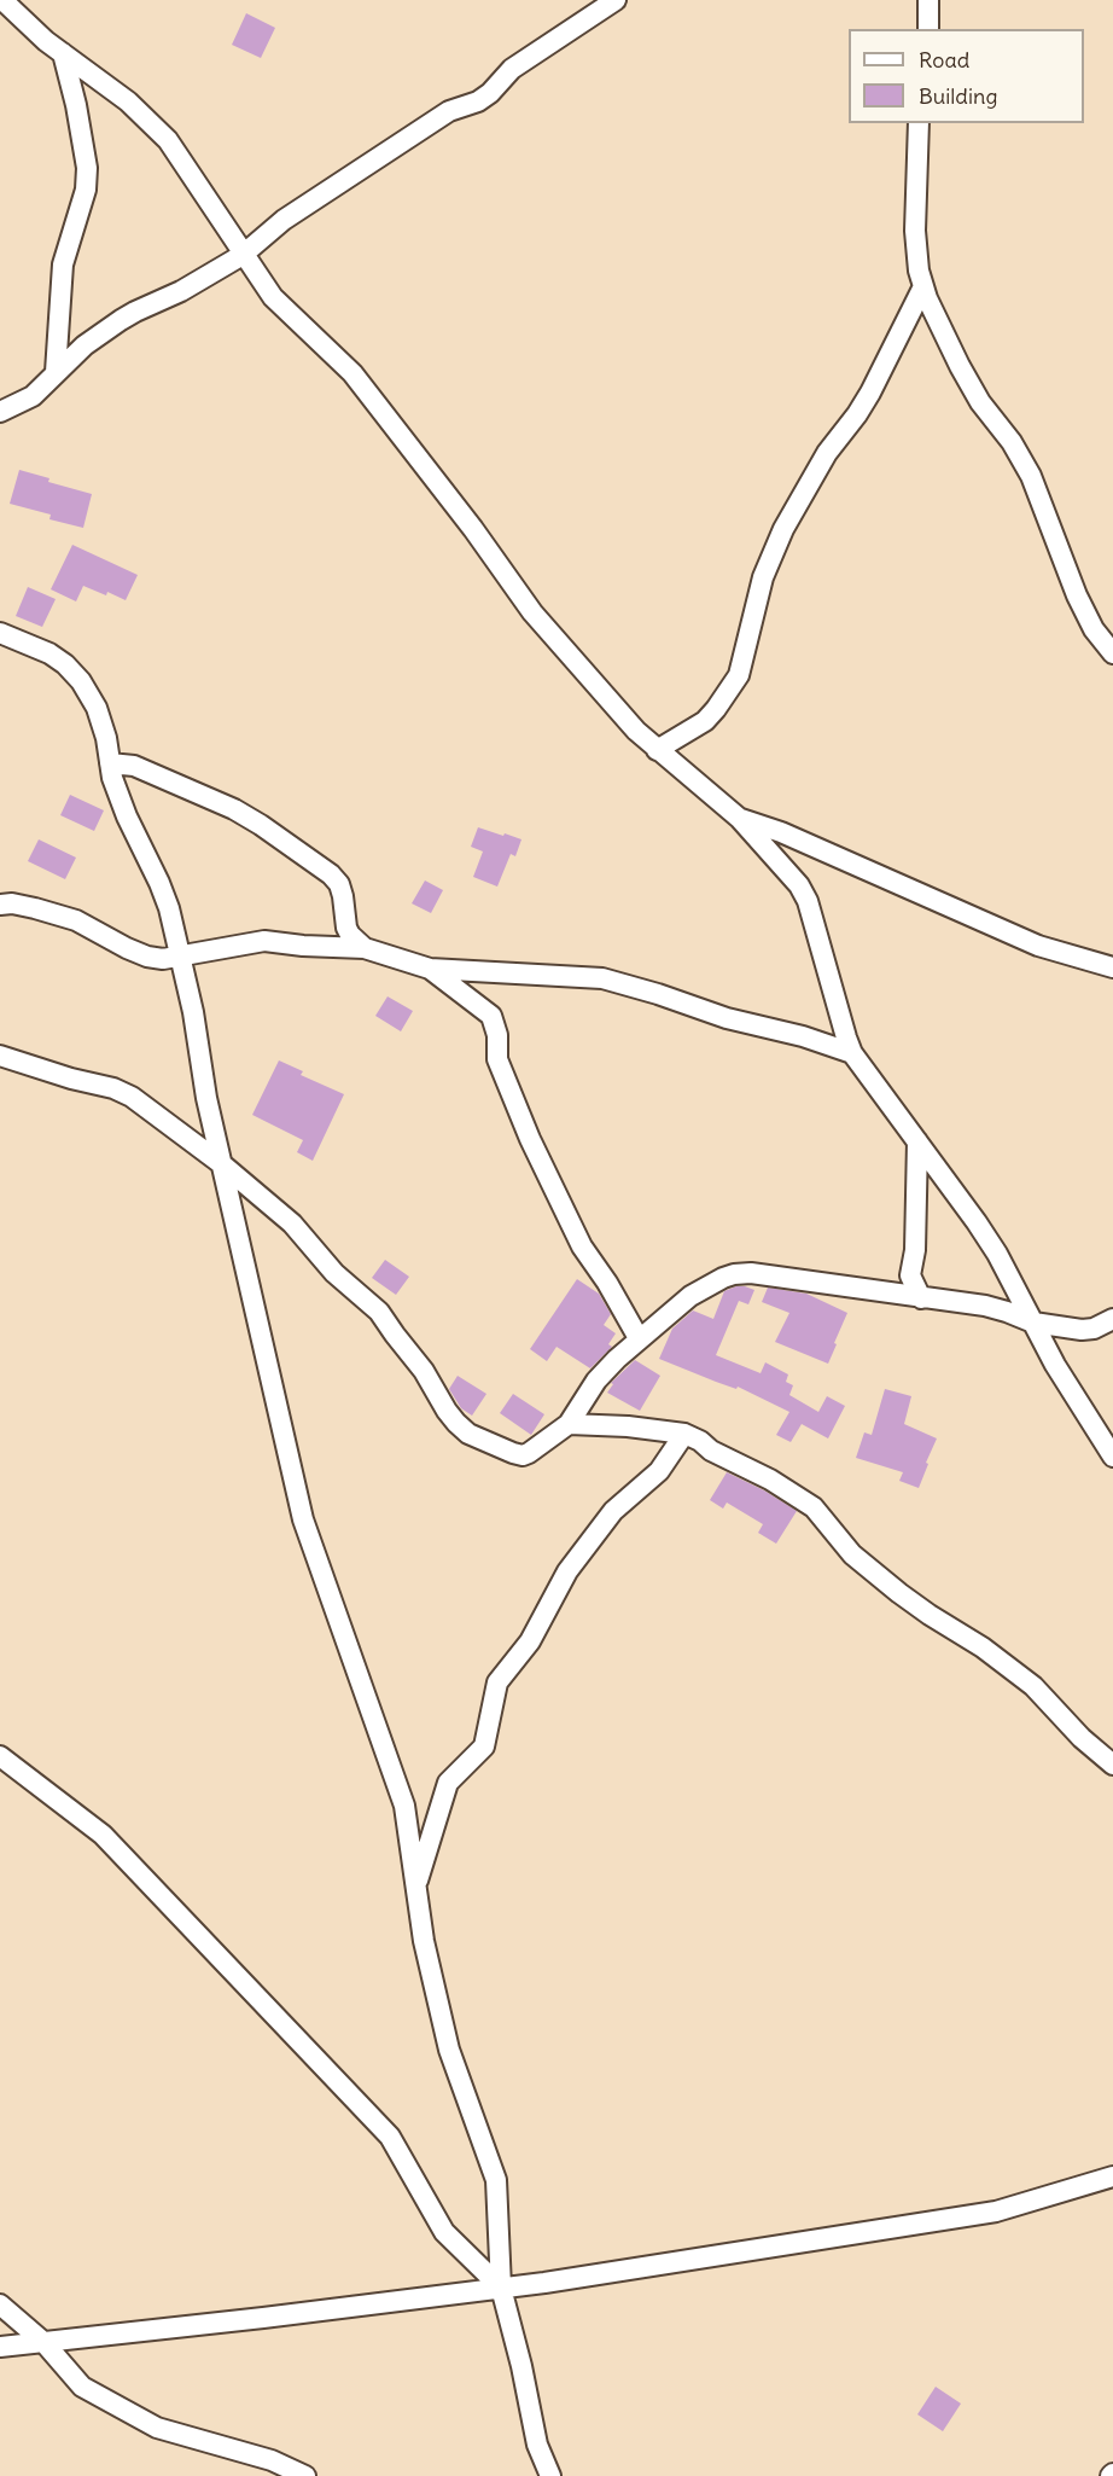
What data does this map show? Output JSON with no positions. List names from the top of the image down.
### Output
{
  "legend": ["Road", "Building"]
}
